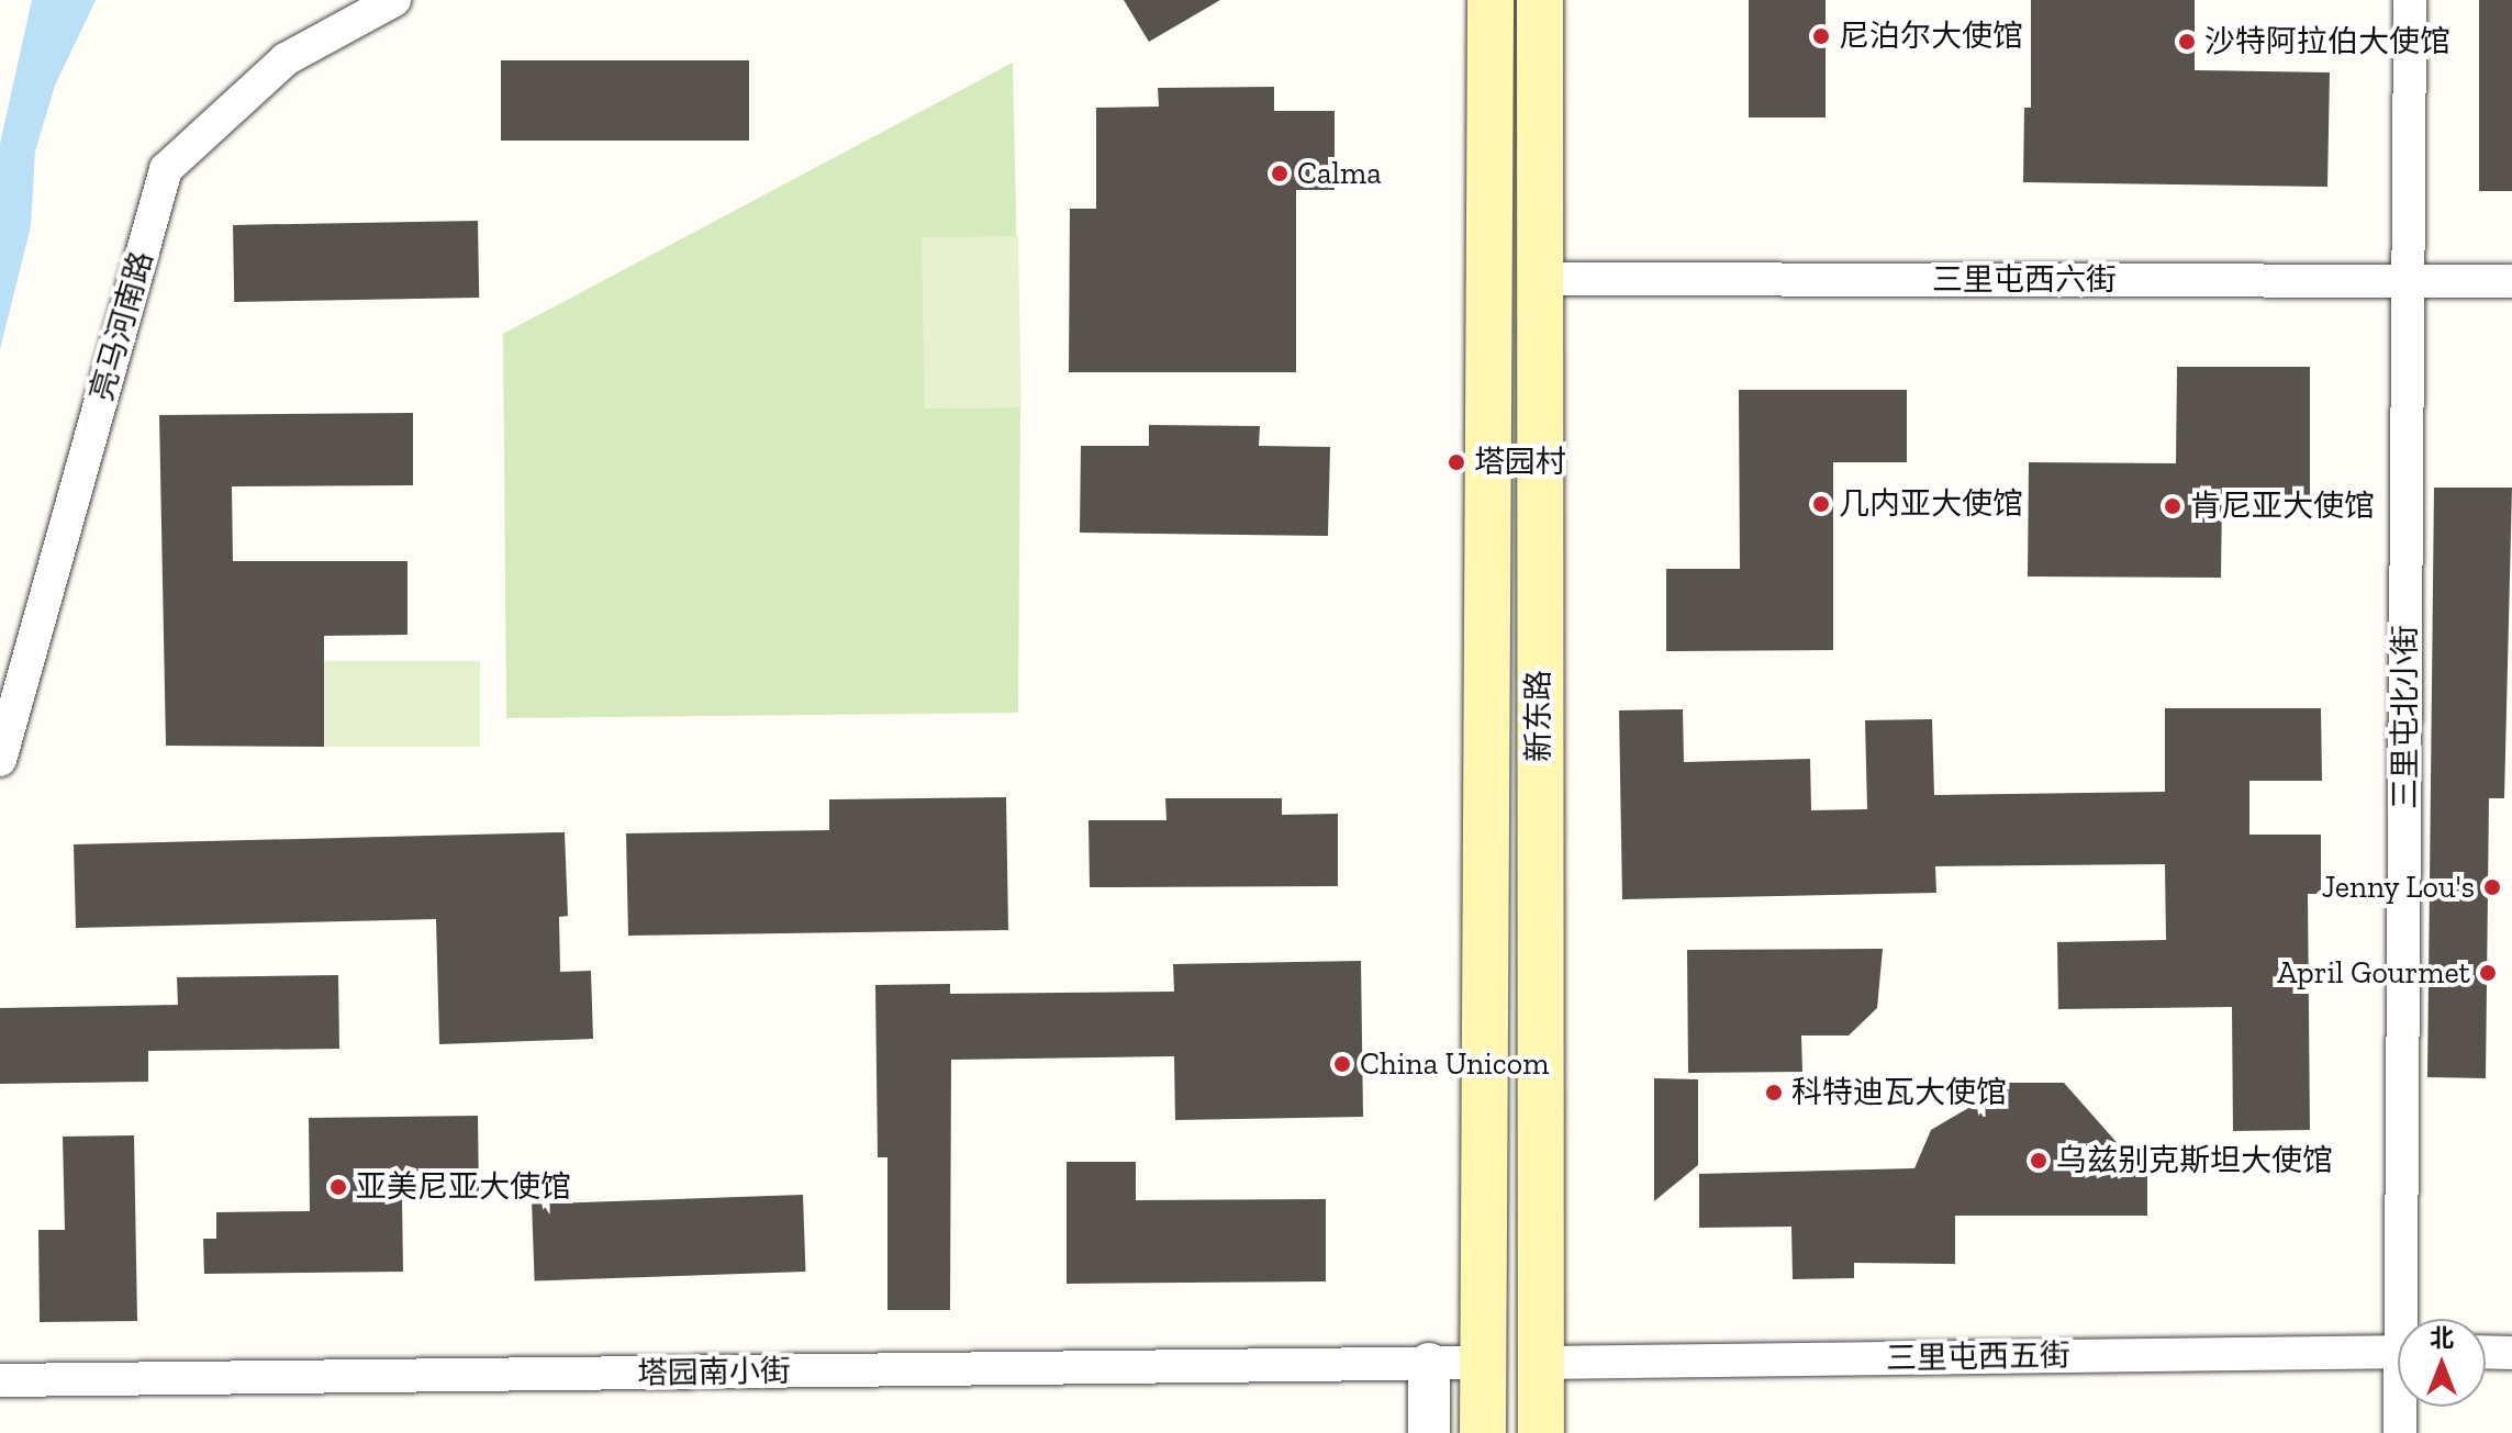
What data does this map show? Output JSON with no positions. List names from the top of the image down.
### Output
{
  "streets": {
    "main road": ["新东路"],
    "street": [
      "三里屯西六街",
      "亮马河南路",
      "三里屯北小街",
      "三里屯西五街",
      "塔园南小街"
    ]
  },
  "crossings": [
    ["三里屯西六街", "新东路"],
    ["三里屯西六街", "三里屯北小街"],
    ["新东路", "三里屯西五街"],
    ["新东路", "塔园南小街"]
  ],
  "places": [
    "尼泊尔大使馆",
    "沙特阿拉伯大使馆",
    "Calma",
    "塔园村",
    "几内亚大使馆",
    "肯尼亚大使馆",
    "Jenny Lou's",
    "April Gourmet",
    "China Unicom",
    "科特迪瓦大使馆",
    "乌兹别克斯坦大使馆",
    "亚美尼亚大使馆"
  ],
  "north": "top"
}
